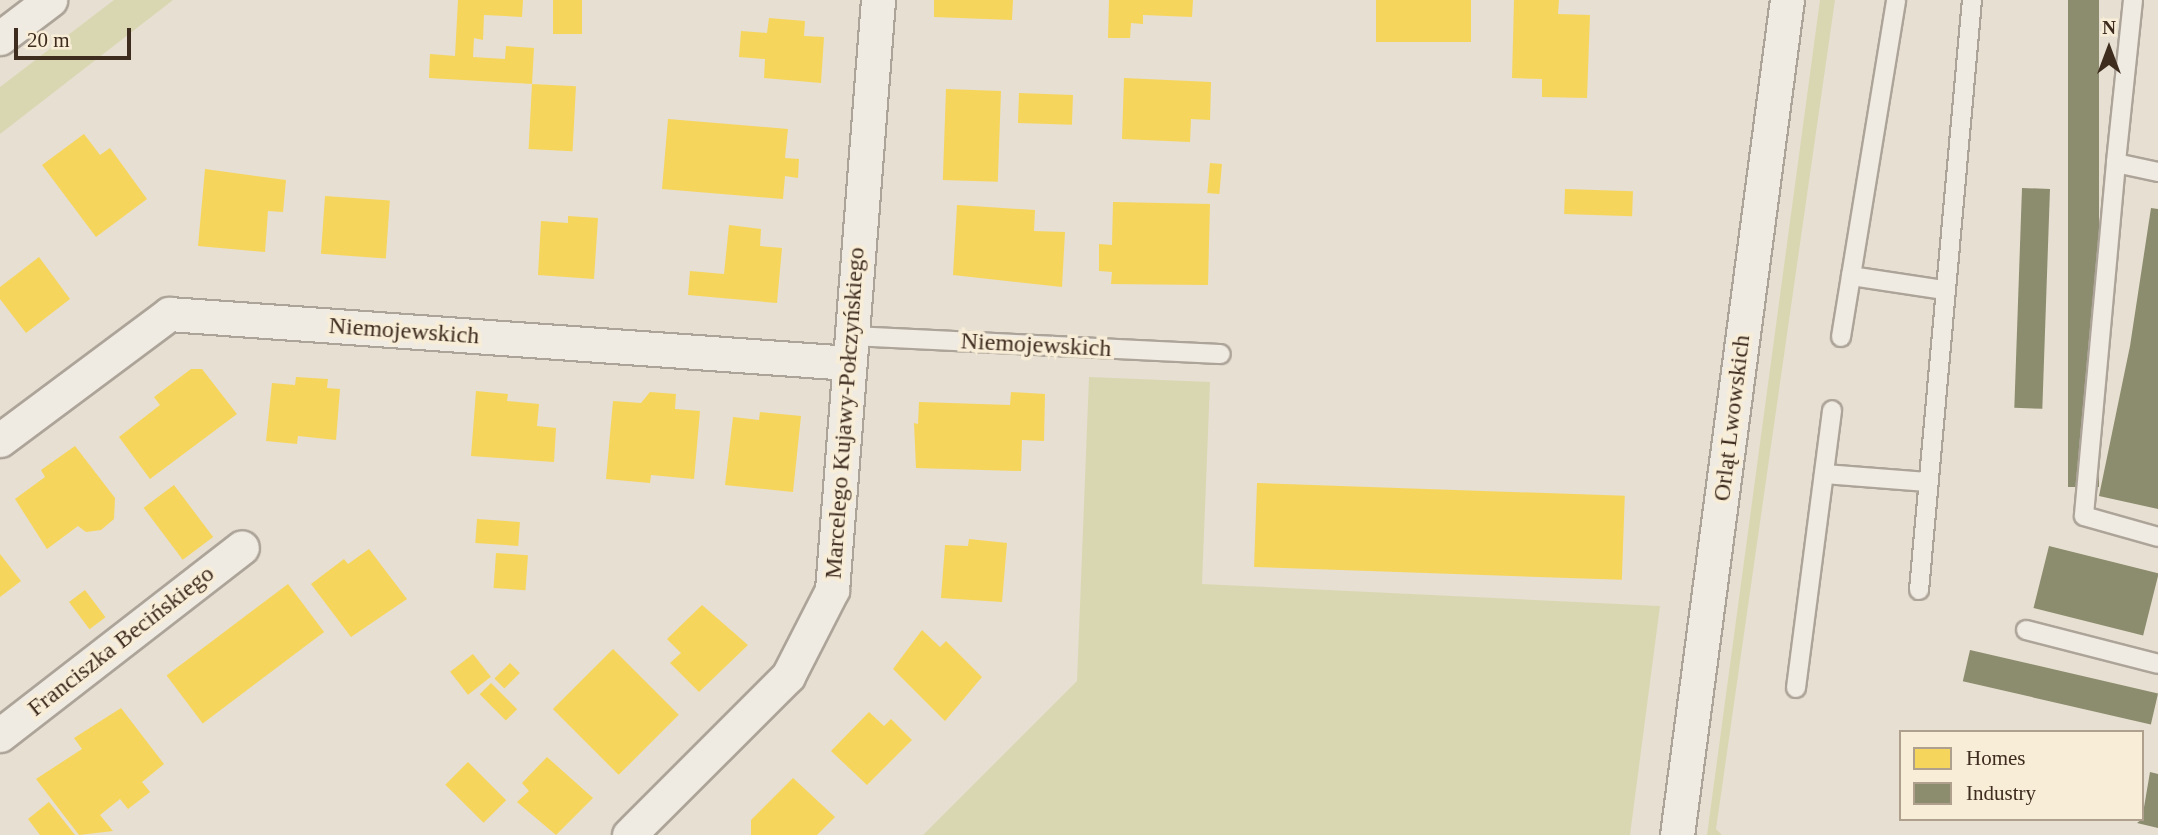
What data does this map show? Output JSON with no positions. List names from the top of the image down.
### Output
{
  "streets": {
    "street": [
      "Niemojewskich",
      "Marcelego Kujawy-Połczyńskiego",
      "Orląt Lwowskich",
      "Franciszka Becińskiego"
    ]
  },
  "crossings": [
    ["Niemojewskich", "Marcelego Kujawy-Połczyńskiego"]
  ],
  "legend": ["Homes", "Industry"],
  "scale_bar": "20 m",
  "north": "top"
}
